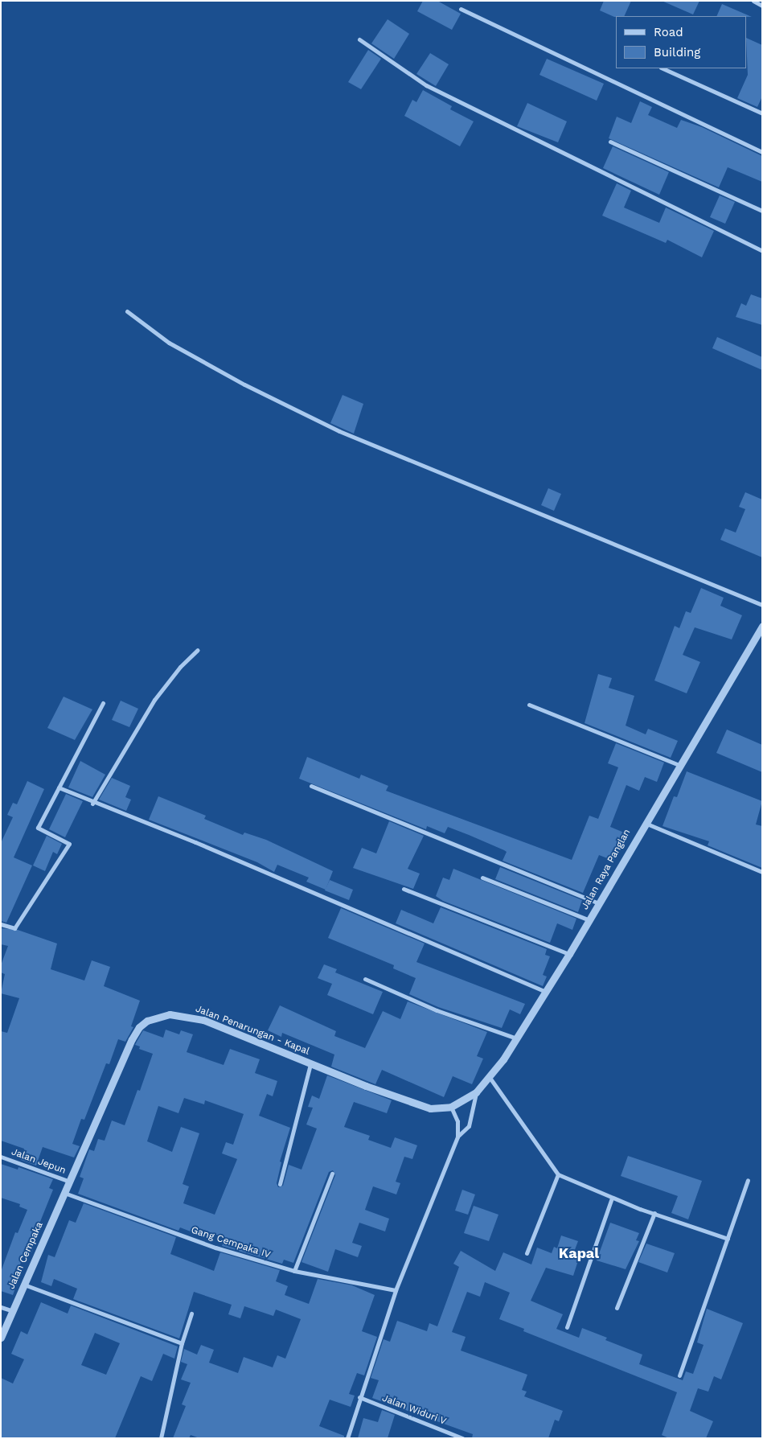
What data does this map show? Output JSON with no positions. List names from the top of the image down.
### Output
{
  "streets": {
    "street": [
      "Jalan Raya Panglan",
      "Jalan Penarungan - Kapal",
      "Jalan Jepun",
      "Gang Cempaka IV",
      "Jalan Cempaka",
      "Jalan Widuri V"
    ]
  },
  "crossings": [
    ["Jalan Raya Panglan", "Jalan Penarungan - Kapal"],
    ["Jalan Penarungan - Kapal", "Jalan Jepun"],
    ["Jalan Penarungan - Kapal", "Jalan Cempaka"],
    ["Jalan Jepun", "Jalan Cempaka"],
    ["Gang Cempaka IV", "Jalan Cempaka"]
  ],
  "districts": ["Kapal"],
  "legend": ["Road", "Building"]
}
